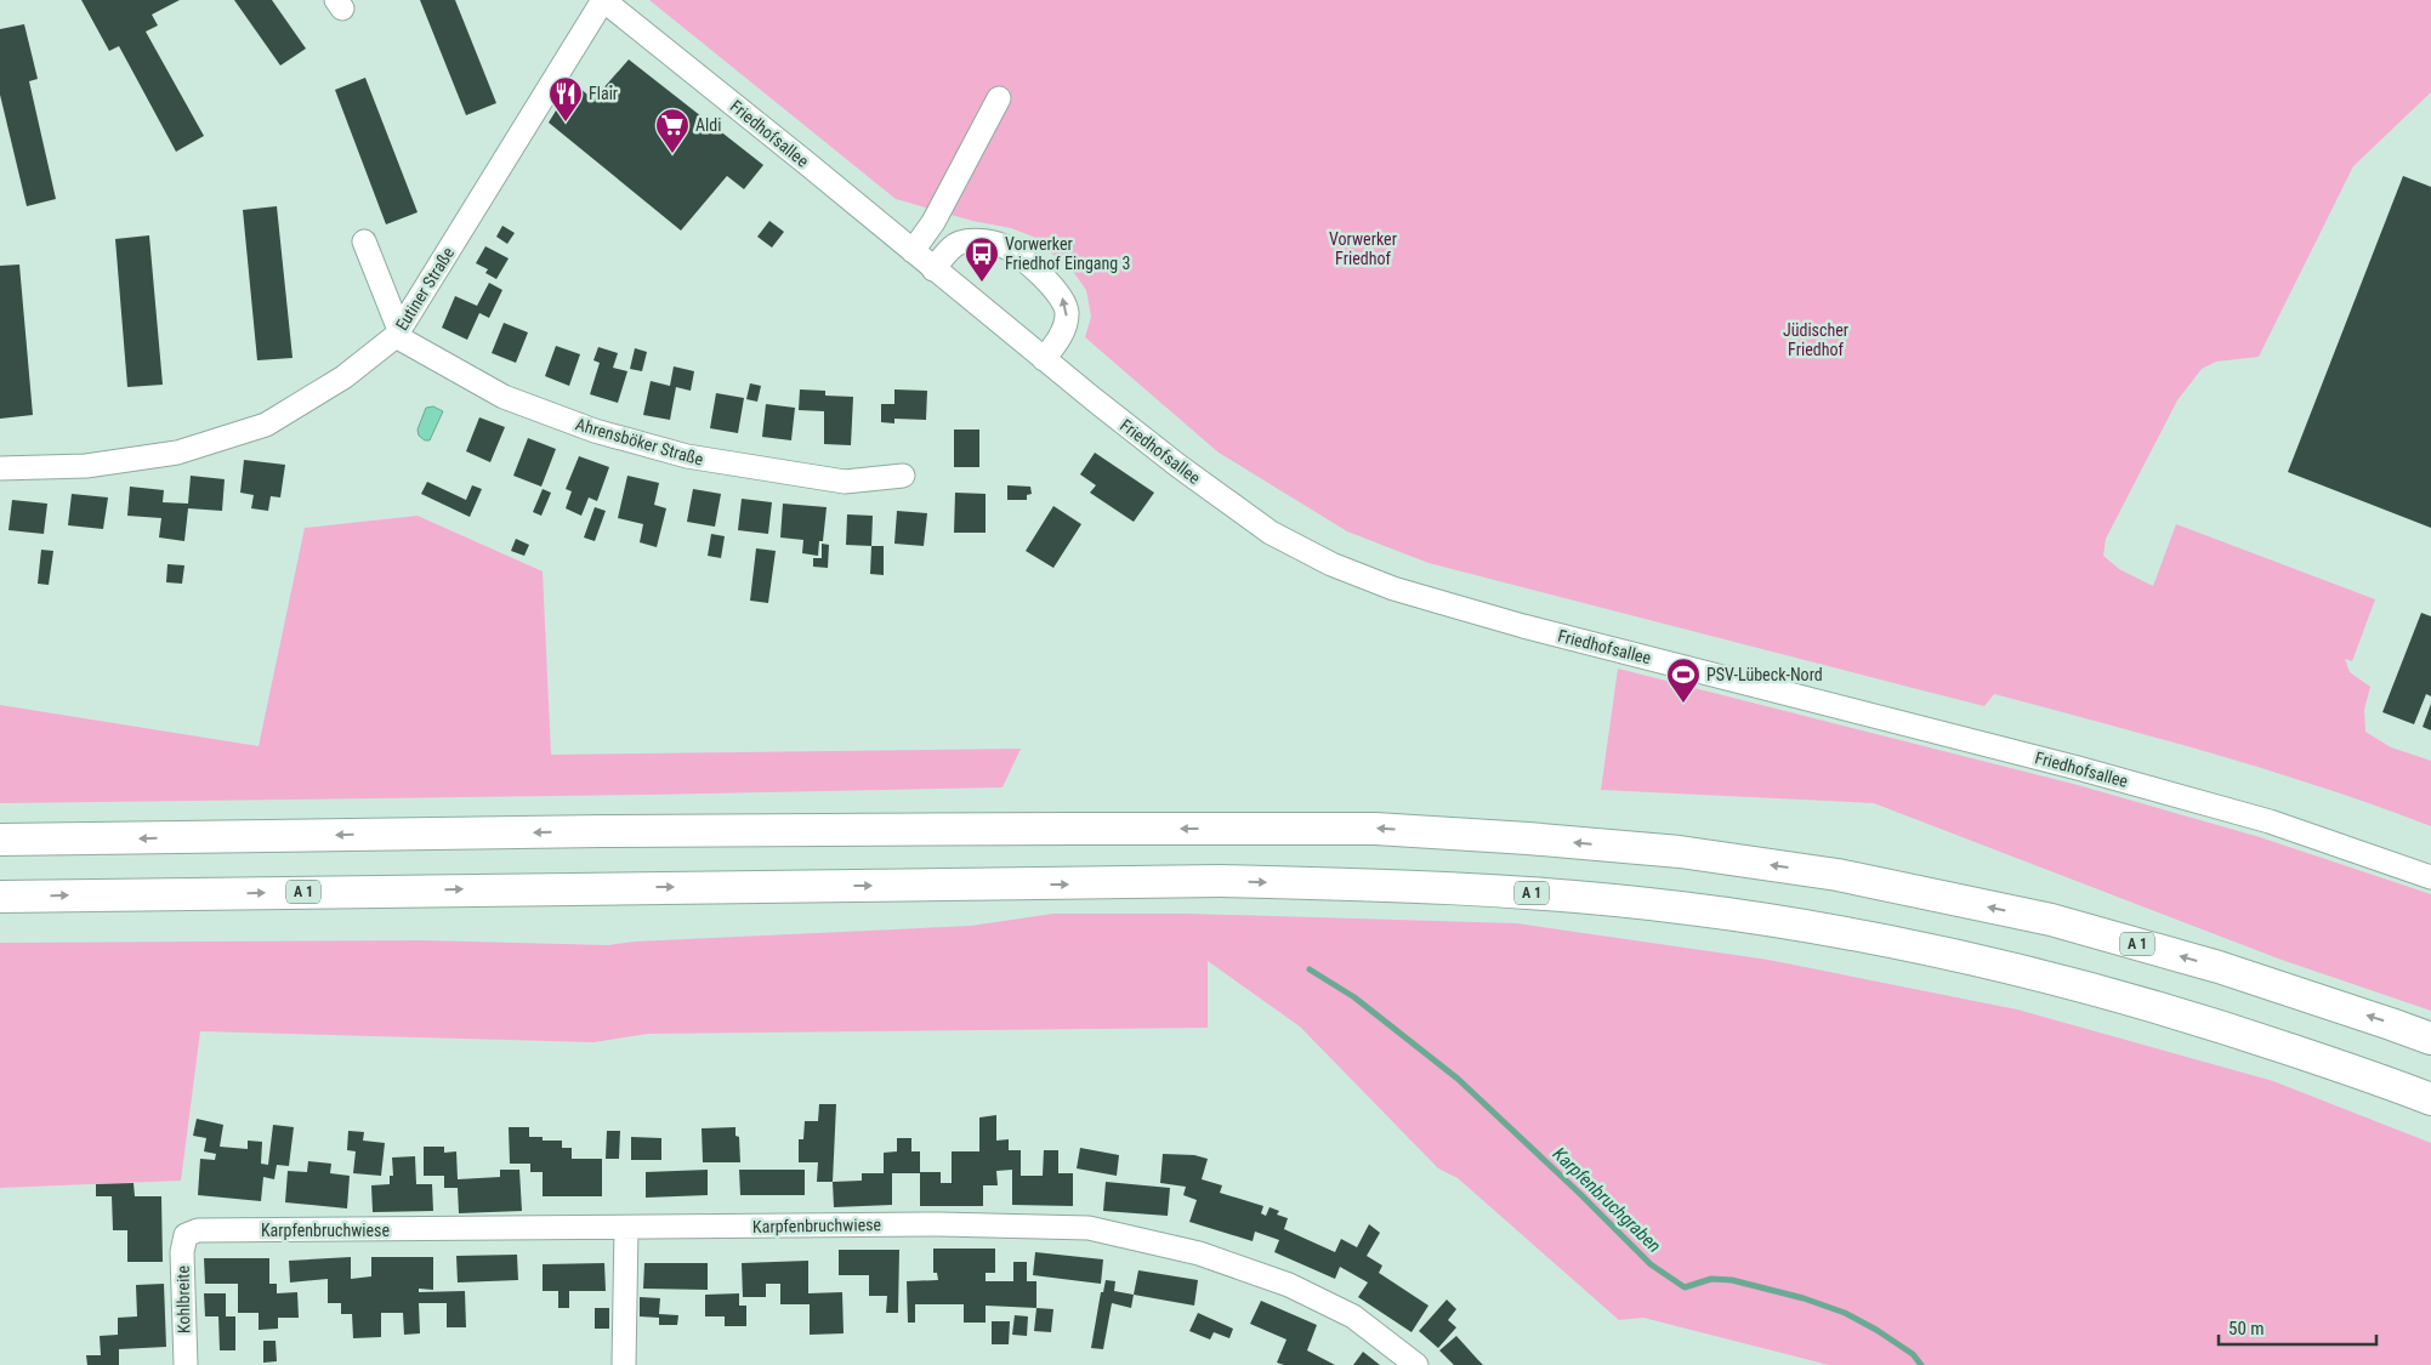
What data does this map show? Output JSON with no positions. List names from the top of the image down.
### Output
{
  "streets": {
    "highway": ["A 1"],
    "street": [
      "Friedhofsallee",
      "Eutiner Straße",
      "Ahrensböker Straße",
      "Karpfenbruchwiese",
      "Kohlbreite"
    ]
  },
  "crossings": [
    ["Friedhofsallee", "Eutiner Straße"],
    ["Eutiner Straße", "Ahrensböker Straße"],
    ["Karpfenbruchwiese", "Kohlbreite"]
  ],
  "water": ["Karpfenbruchgraben"],
  "parks": ["Vorwerker Friedhof", "Jüdischer Friedhof"],
  "places": {
    "restaurant": ["Flair"],
    "supermarket": ["Aldi"],
    "bus stop": ["Vorwerker Friedhof Eingang 3"],
    "sports": ["PSV-Lübeck-Nord"]
  },
  "scale_bar": "50 m"
}
